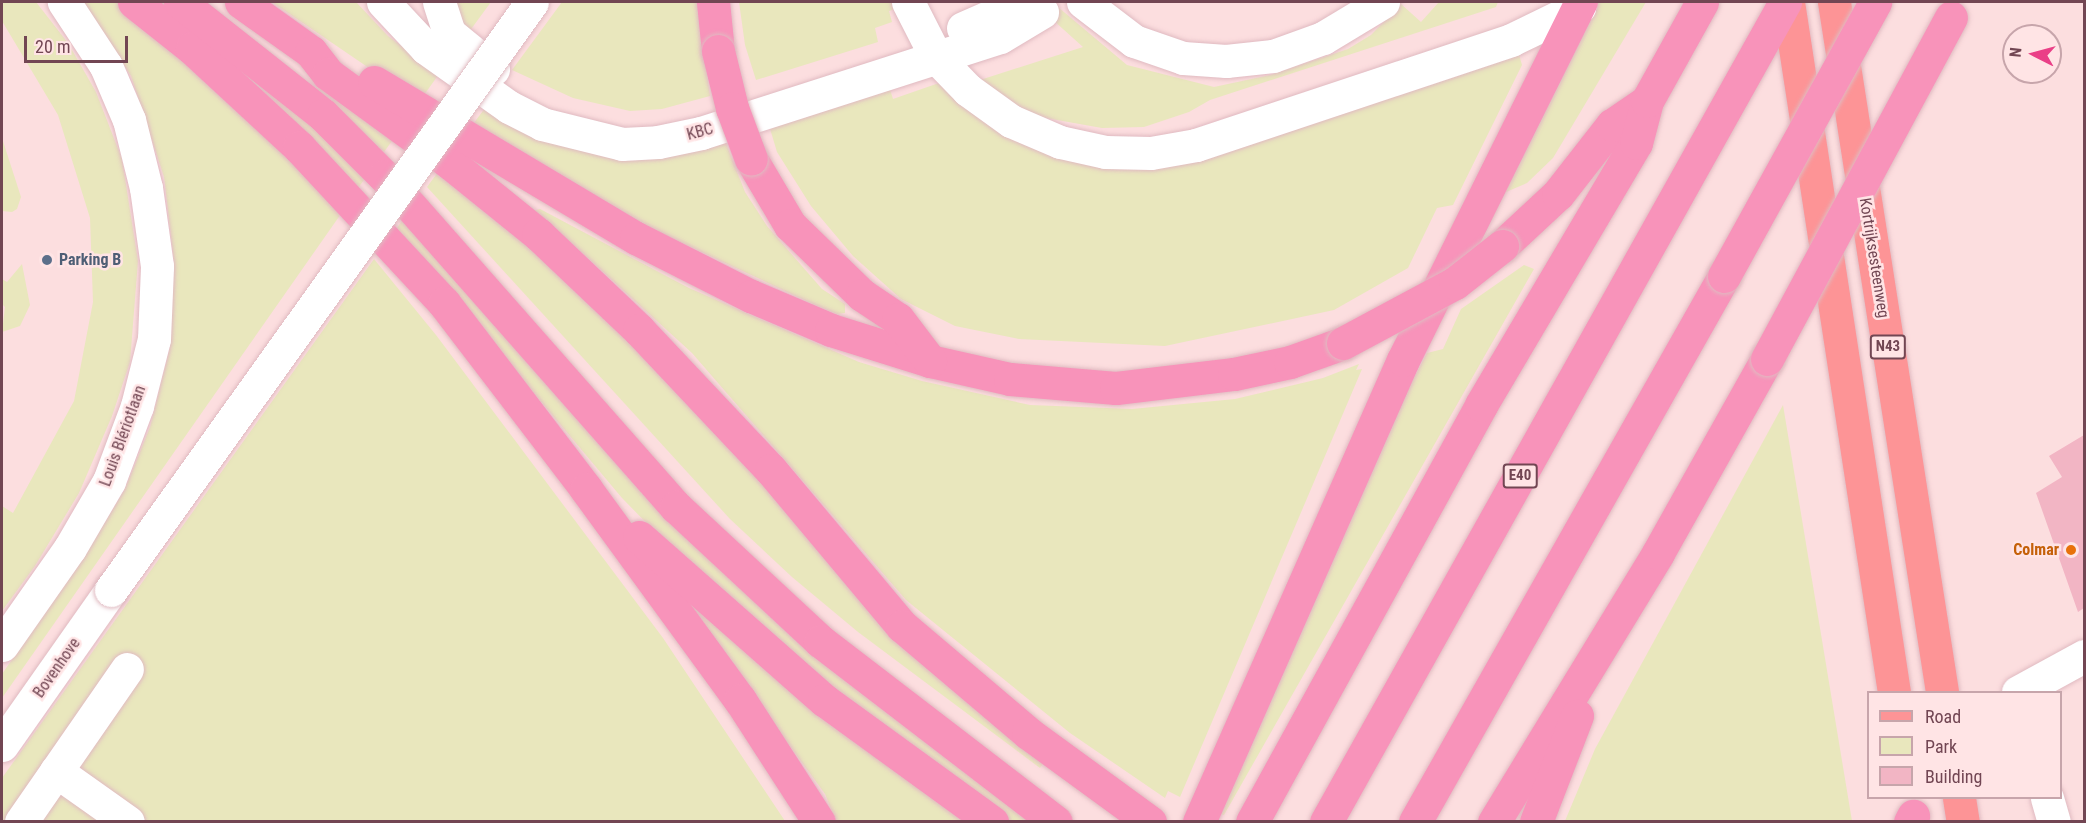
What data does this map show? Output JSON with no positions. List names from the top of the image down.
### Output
{
  "streets": {
    "highway": ["E40"],
    "main road": ["Kortrijksesteenweg", "N43"],
    "street": ["KBC", "Louis Blériotlaan", "Bovenhove"]
  },
  "places": ["Parking B", "Colmar"],
  "legend": ["Road", "Park", "Building"],
  "scale_bar": "20 m",
  "north": "left"
}
